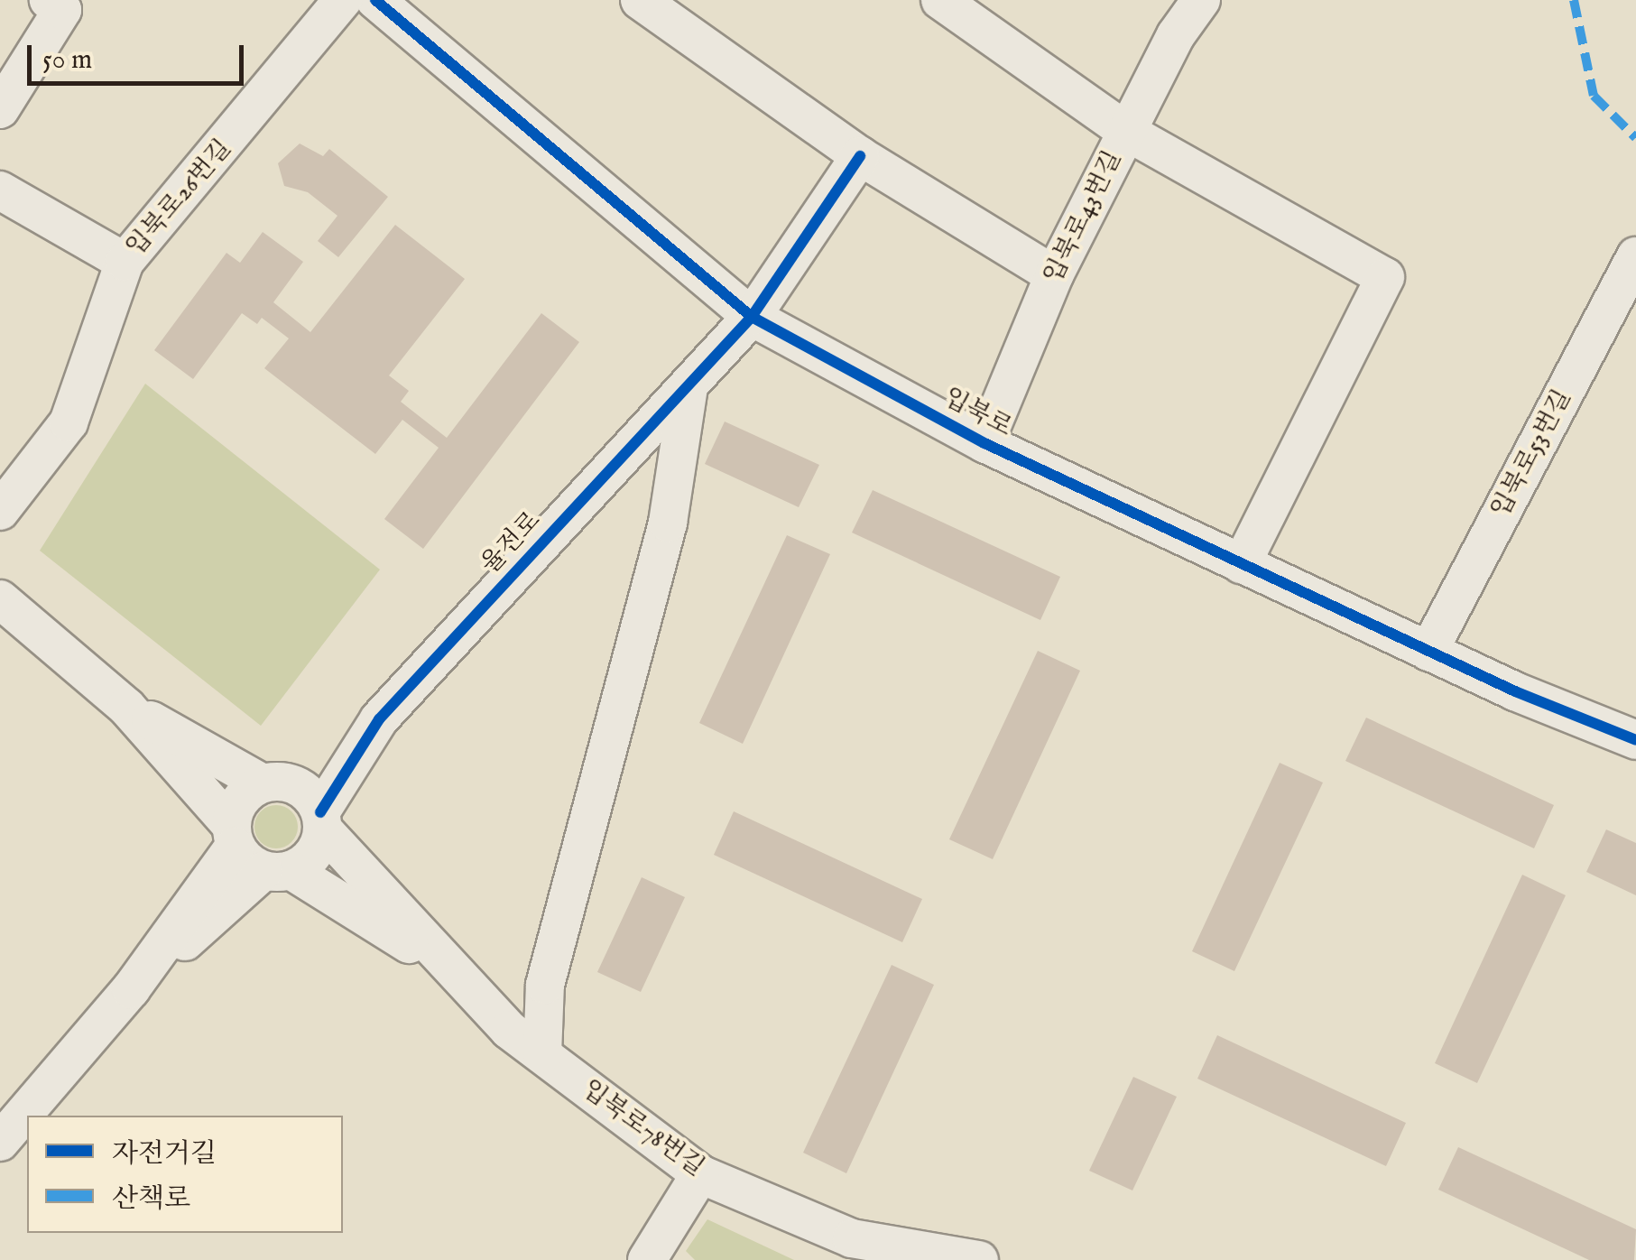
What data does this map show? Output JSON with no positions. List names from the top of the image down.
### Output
{
  "streets": {
    "street": [
      "입북로26번길",
      "입북로43번길",
      "입북로",
      "입북로53번길",
      "율전로",
      "입북로78번길"
    ]
  },
  "crossings": [
    ["입북로43번길", "입북로"],
    ["입북로", "입북로53번길"],
    ["입북로", "율전로"]
  ],
  "legend": ["자전거길", "산책로"],
  "scale_bar": "50 m"
}
